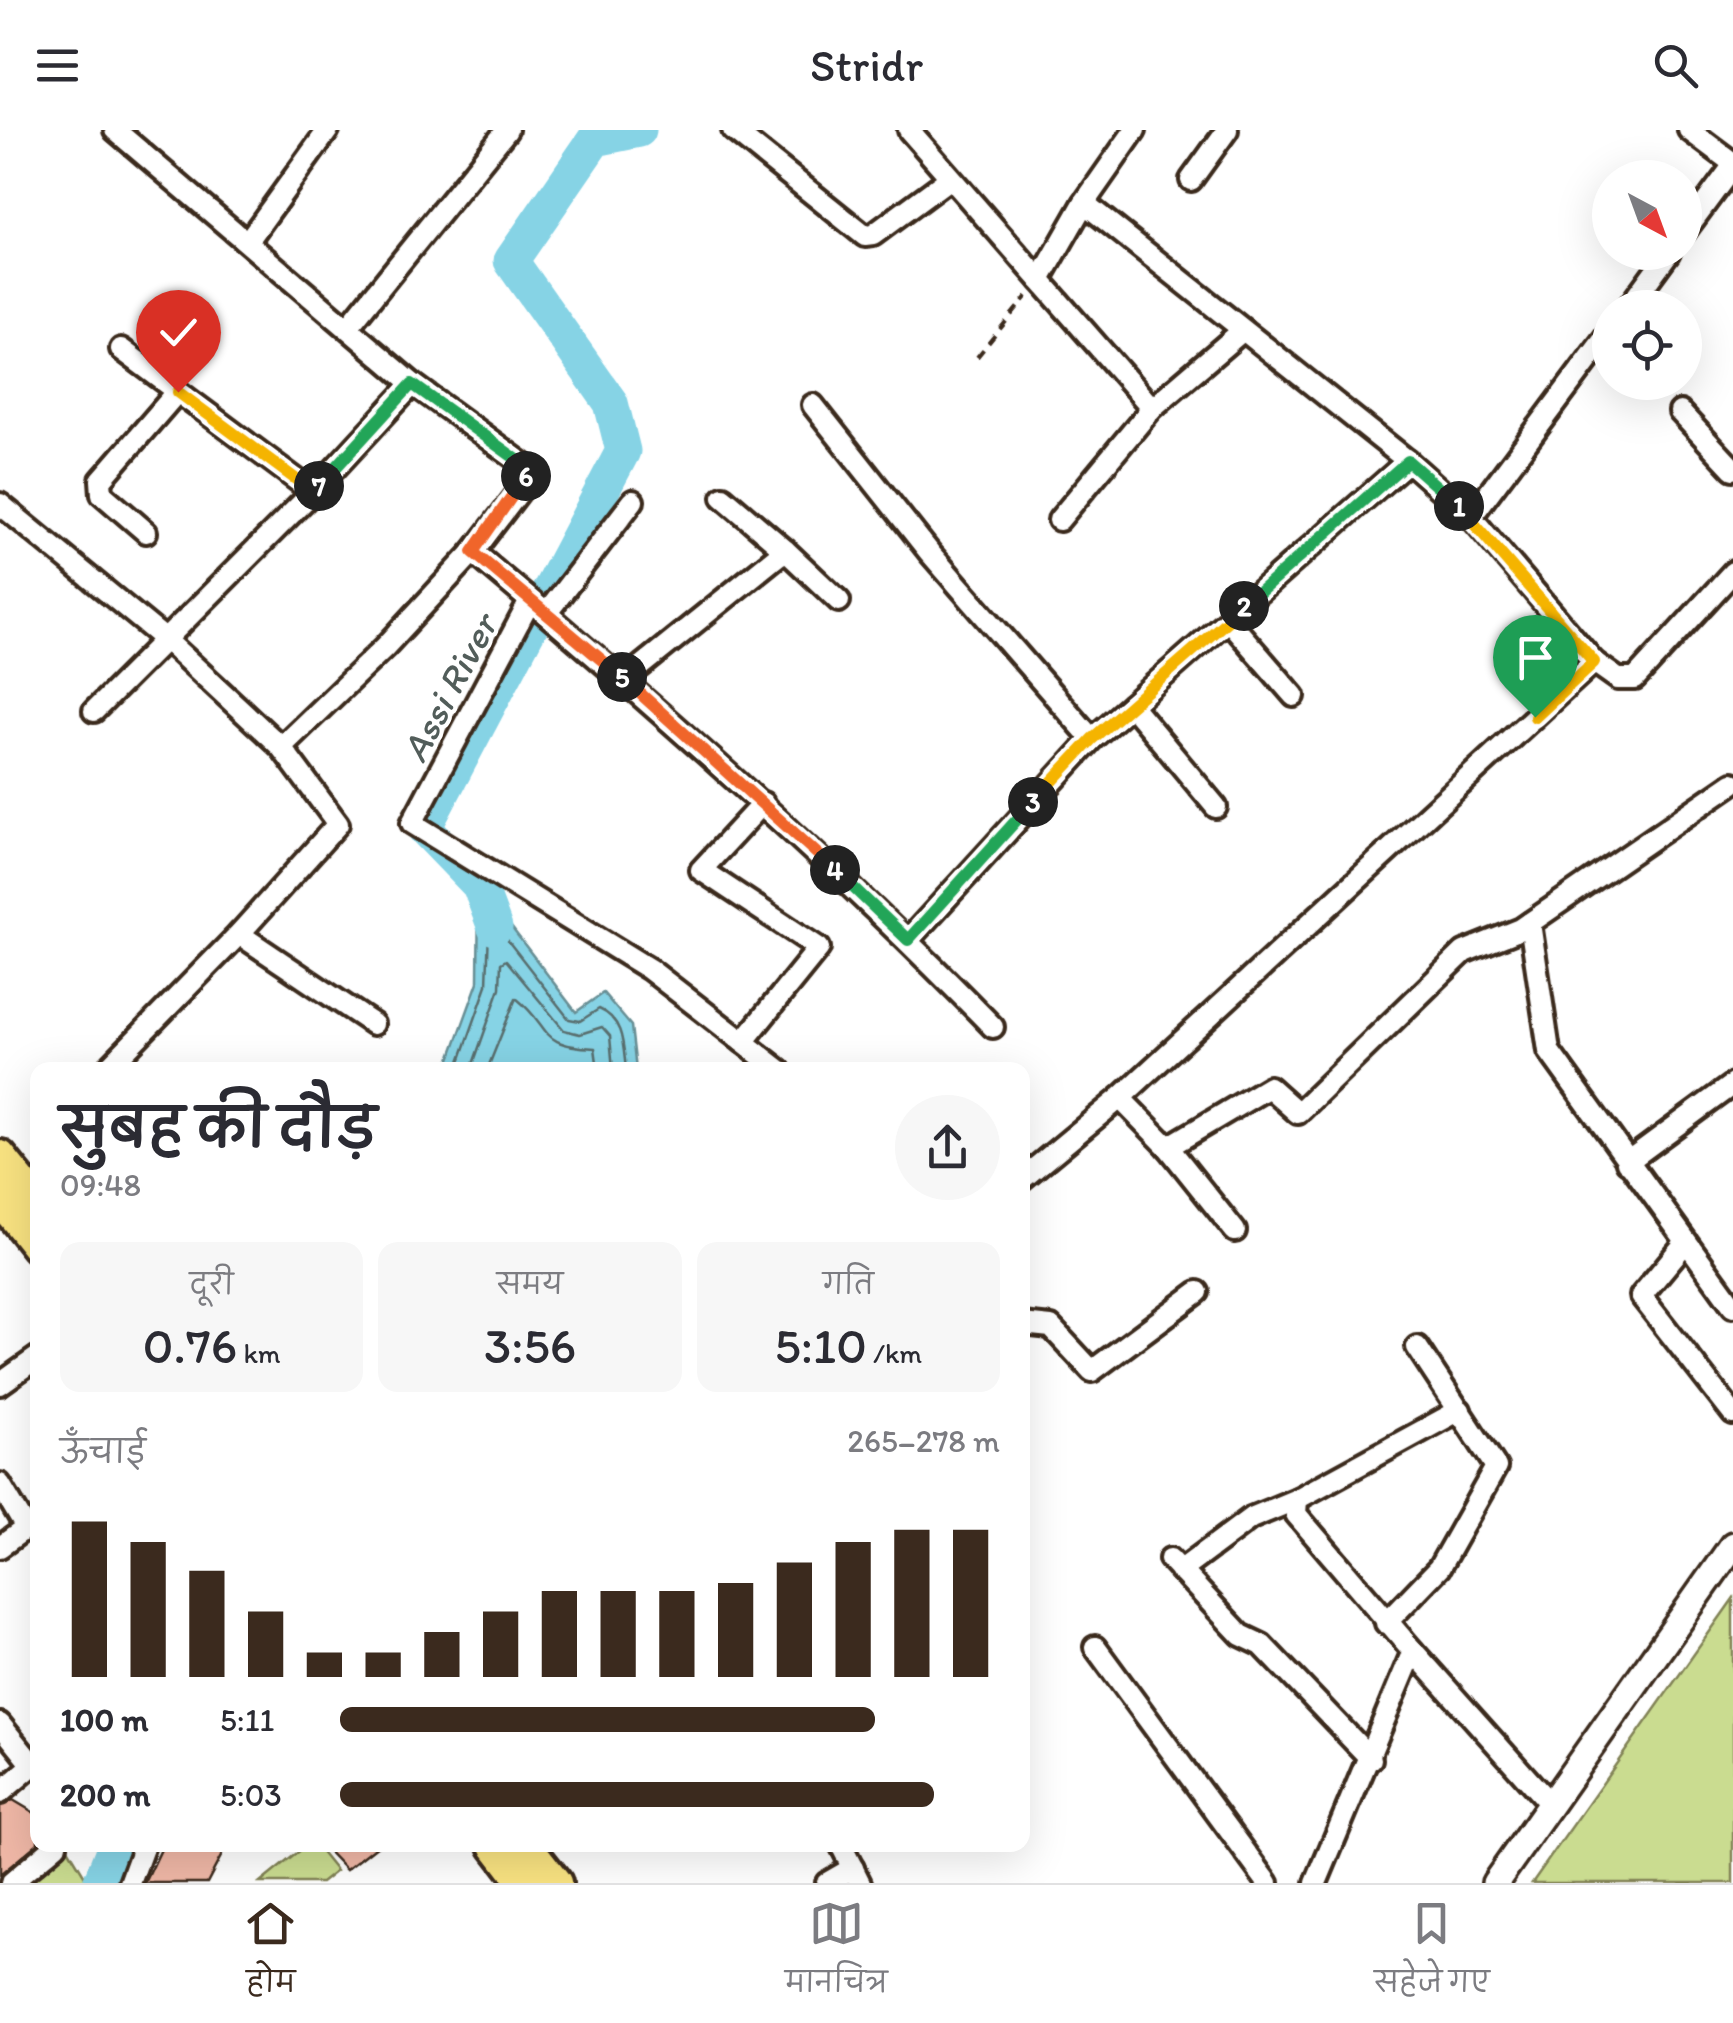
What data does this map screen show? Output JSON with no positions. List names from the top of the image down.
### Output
{
  "water": ["Assi River"],
  "north": "bottom right",
  "page": {
    "header": "Stridr",
    "pins": [
      "6",
      "7",
      "1",
      "2",
      "5",
      "3",
      "4"
    ],
    "heading": ["सुबह की दौड़", "09:48"],
    "stats": [
      ["दूरी", "0.76 km"],
      ["समय", "3:56"],
      ["गति", "5:10 /km"]
    ],
    "chart": ["ऊँचाई", "265–278 m"],
    "list": [
      {
        "name": "100 m",
        "note": "5:11"
      },
      {
        "name": "200 m",
        "note": "5:03"
      }
    ],
    "tabs": ["होम", "मानचित्र", "सहेजे गए"]
  }
}
